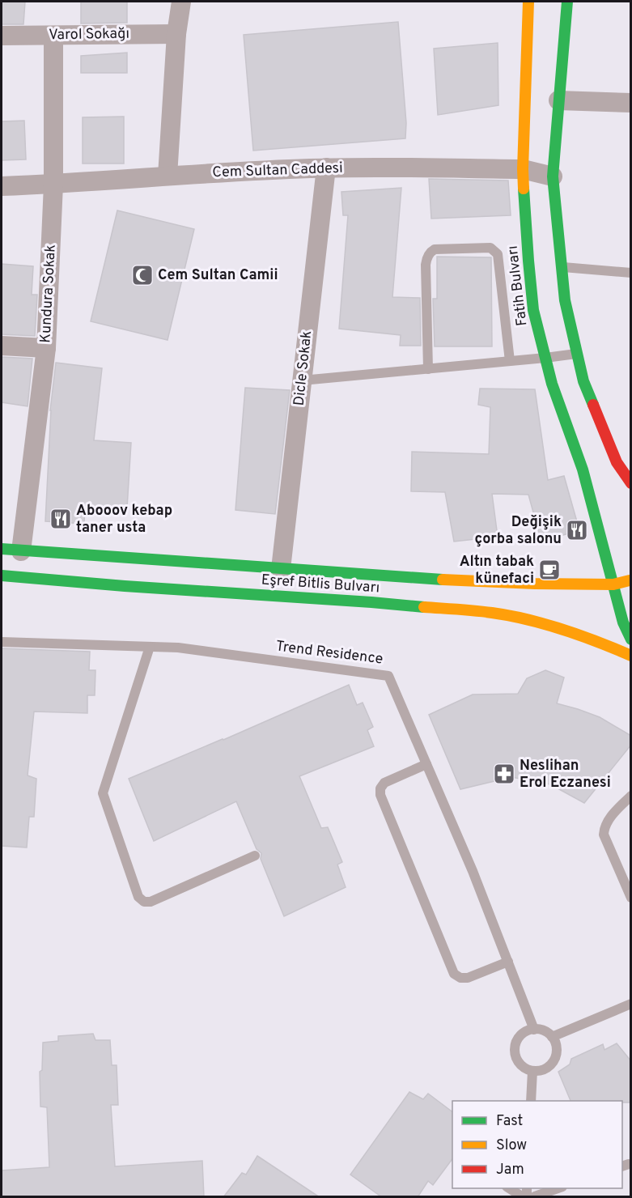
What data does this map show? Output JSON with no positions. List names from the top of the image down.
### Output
{
  "streets": {
    "main road": ["Fatih Bulvarı", "Eşref Bitlis Bulvarı"],
    "street": [
      "Varol Sokağı",
      "Cem Sultan Caddesi",
      "Kundura Sokak",
      "Dicle Sokak"
    ],
    "lane": ["Trend Residence"]
  },
  "crossings": [
    ["Varol Sokağı", "Kundura Sokak"],
    ["Cem Sultan Caddesi", "Fatih Bulvarı"],
    ["Cem Sultan Caddesi", "Kundura Sokak"],
    ["Cem Sultan Caddesi", "Dicle Sokak"],
    ["Fatih Bulvarı", "Eşref Bitlis Bulvarı"],
    ["Kundura Sokak", "Eşref Bitlis Bulvarı"],
    ["Dicle Sokak", "Eşref Bitlis Bulvarı"]
  ],
  "places": {
    "mosque": ["Cem Sultan Camii"],
    "restaurant": ["Abooov kebap taner usta", "Değişik çorba salonu"],
    "cafe": ["Altın tabak künefaci"],
    "pharmacy": ["Neslihan Erol Eczanesi"]
  },
  "legend": ["Fast", "Slow", "Jam"]
}
